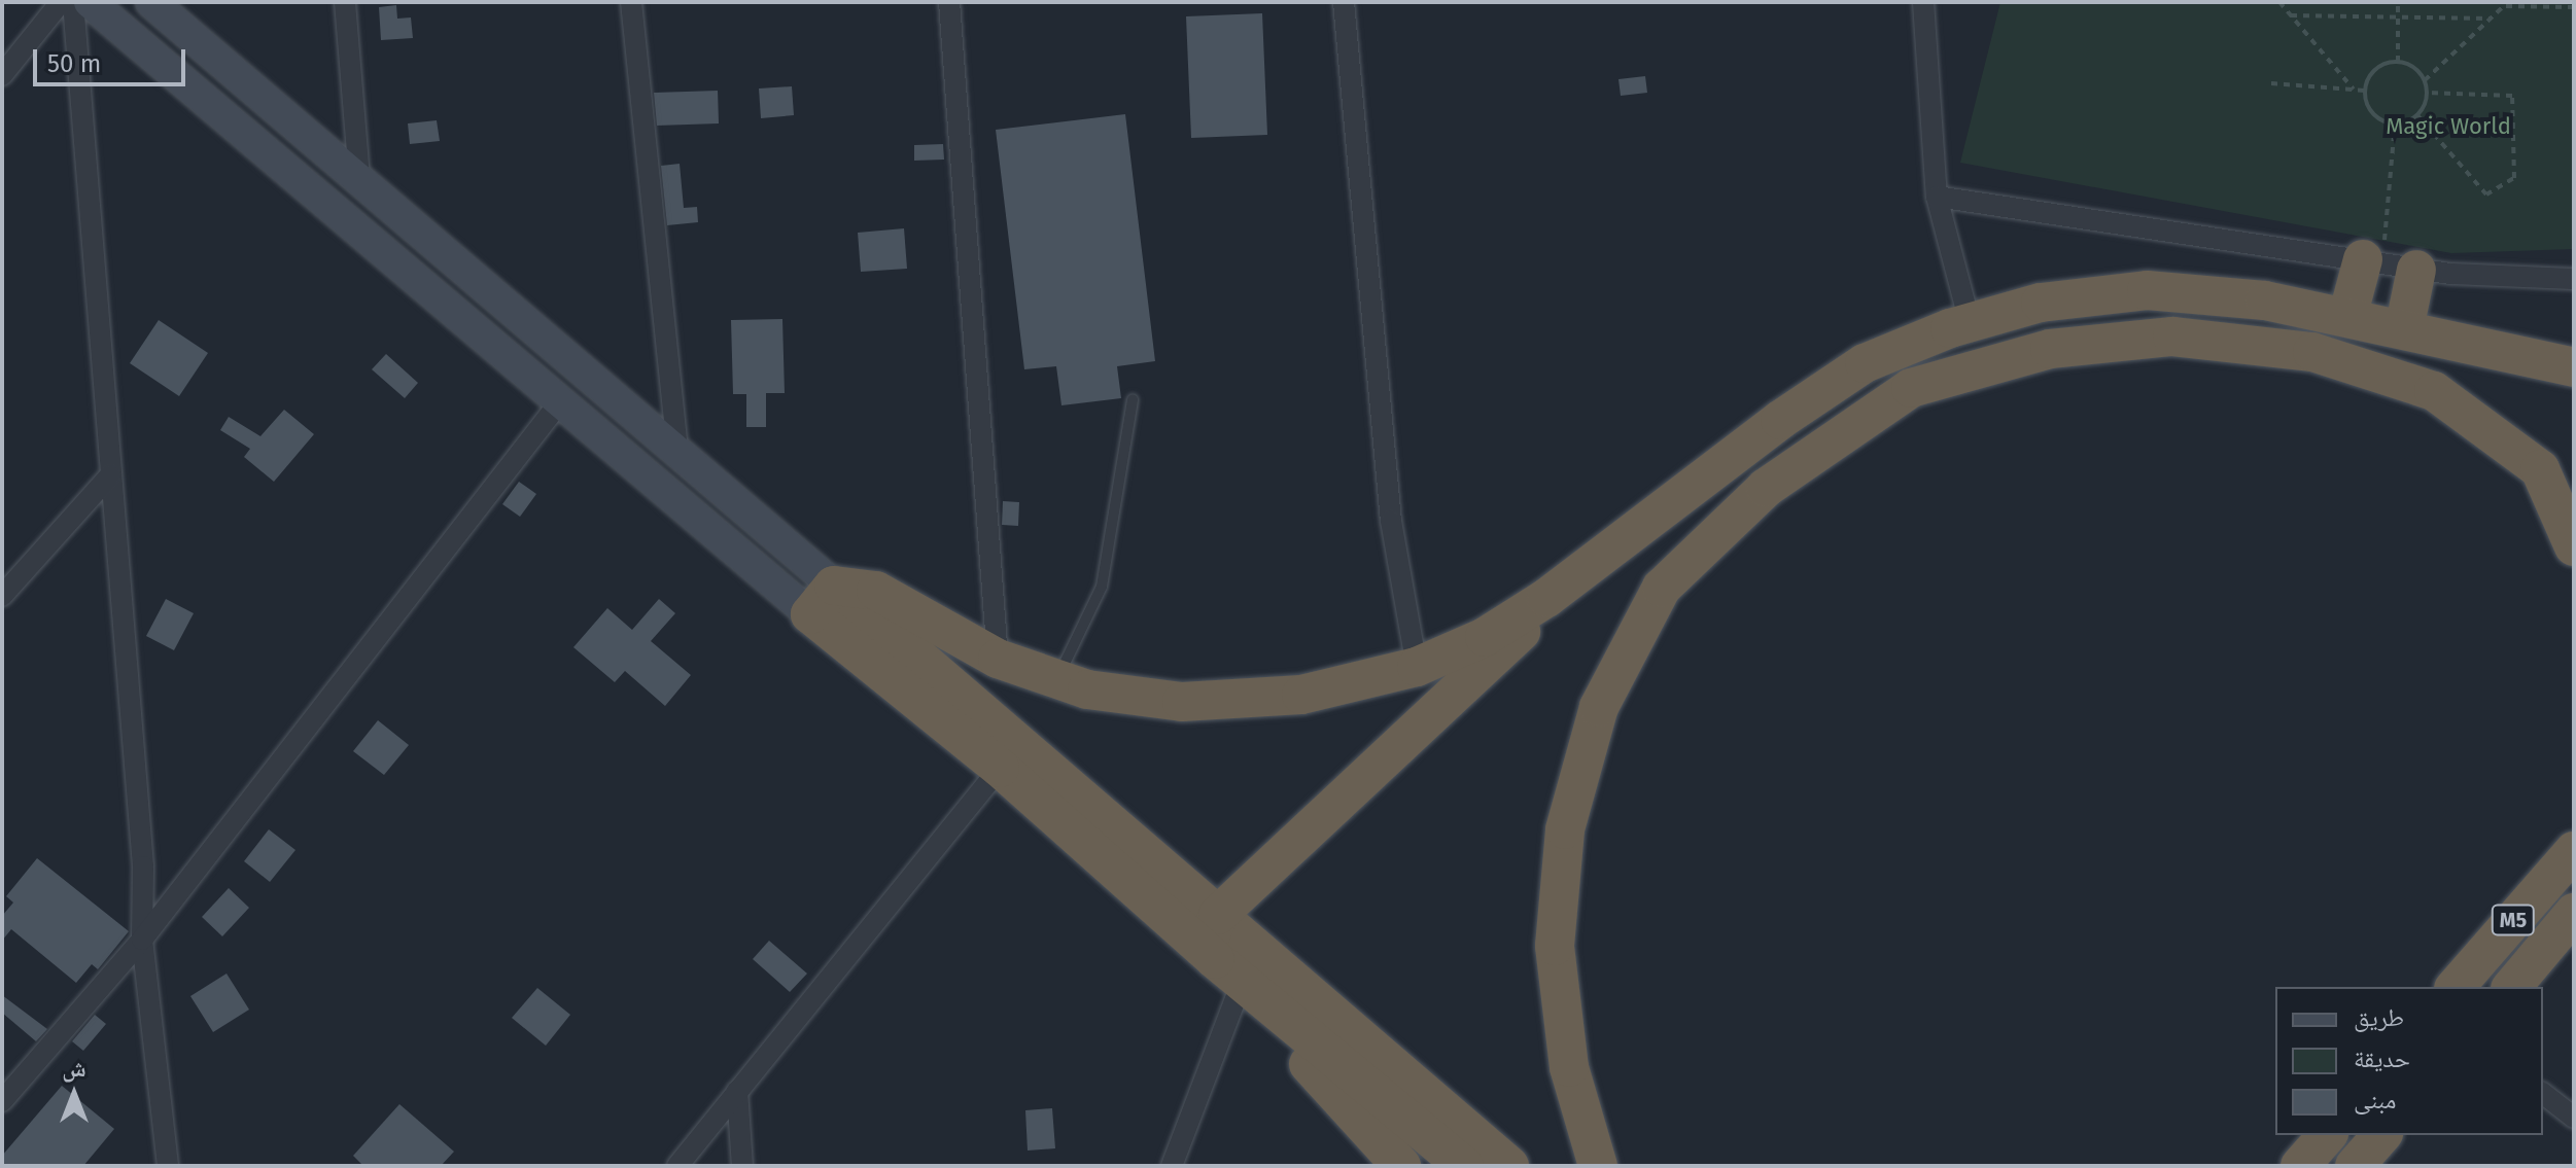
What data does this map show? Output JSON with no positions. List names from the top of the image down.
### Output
{
  "streets": {
    "highway": ["M5"]
  },
  "parks": ["Magic World"],
  "legend": ["طريق", "حديقة", "مبنى"],
  "scale_bar": "50 m",
  "north": "top"
}
